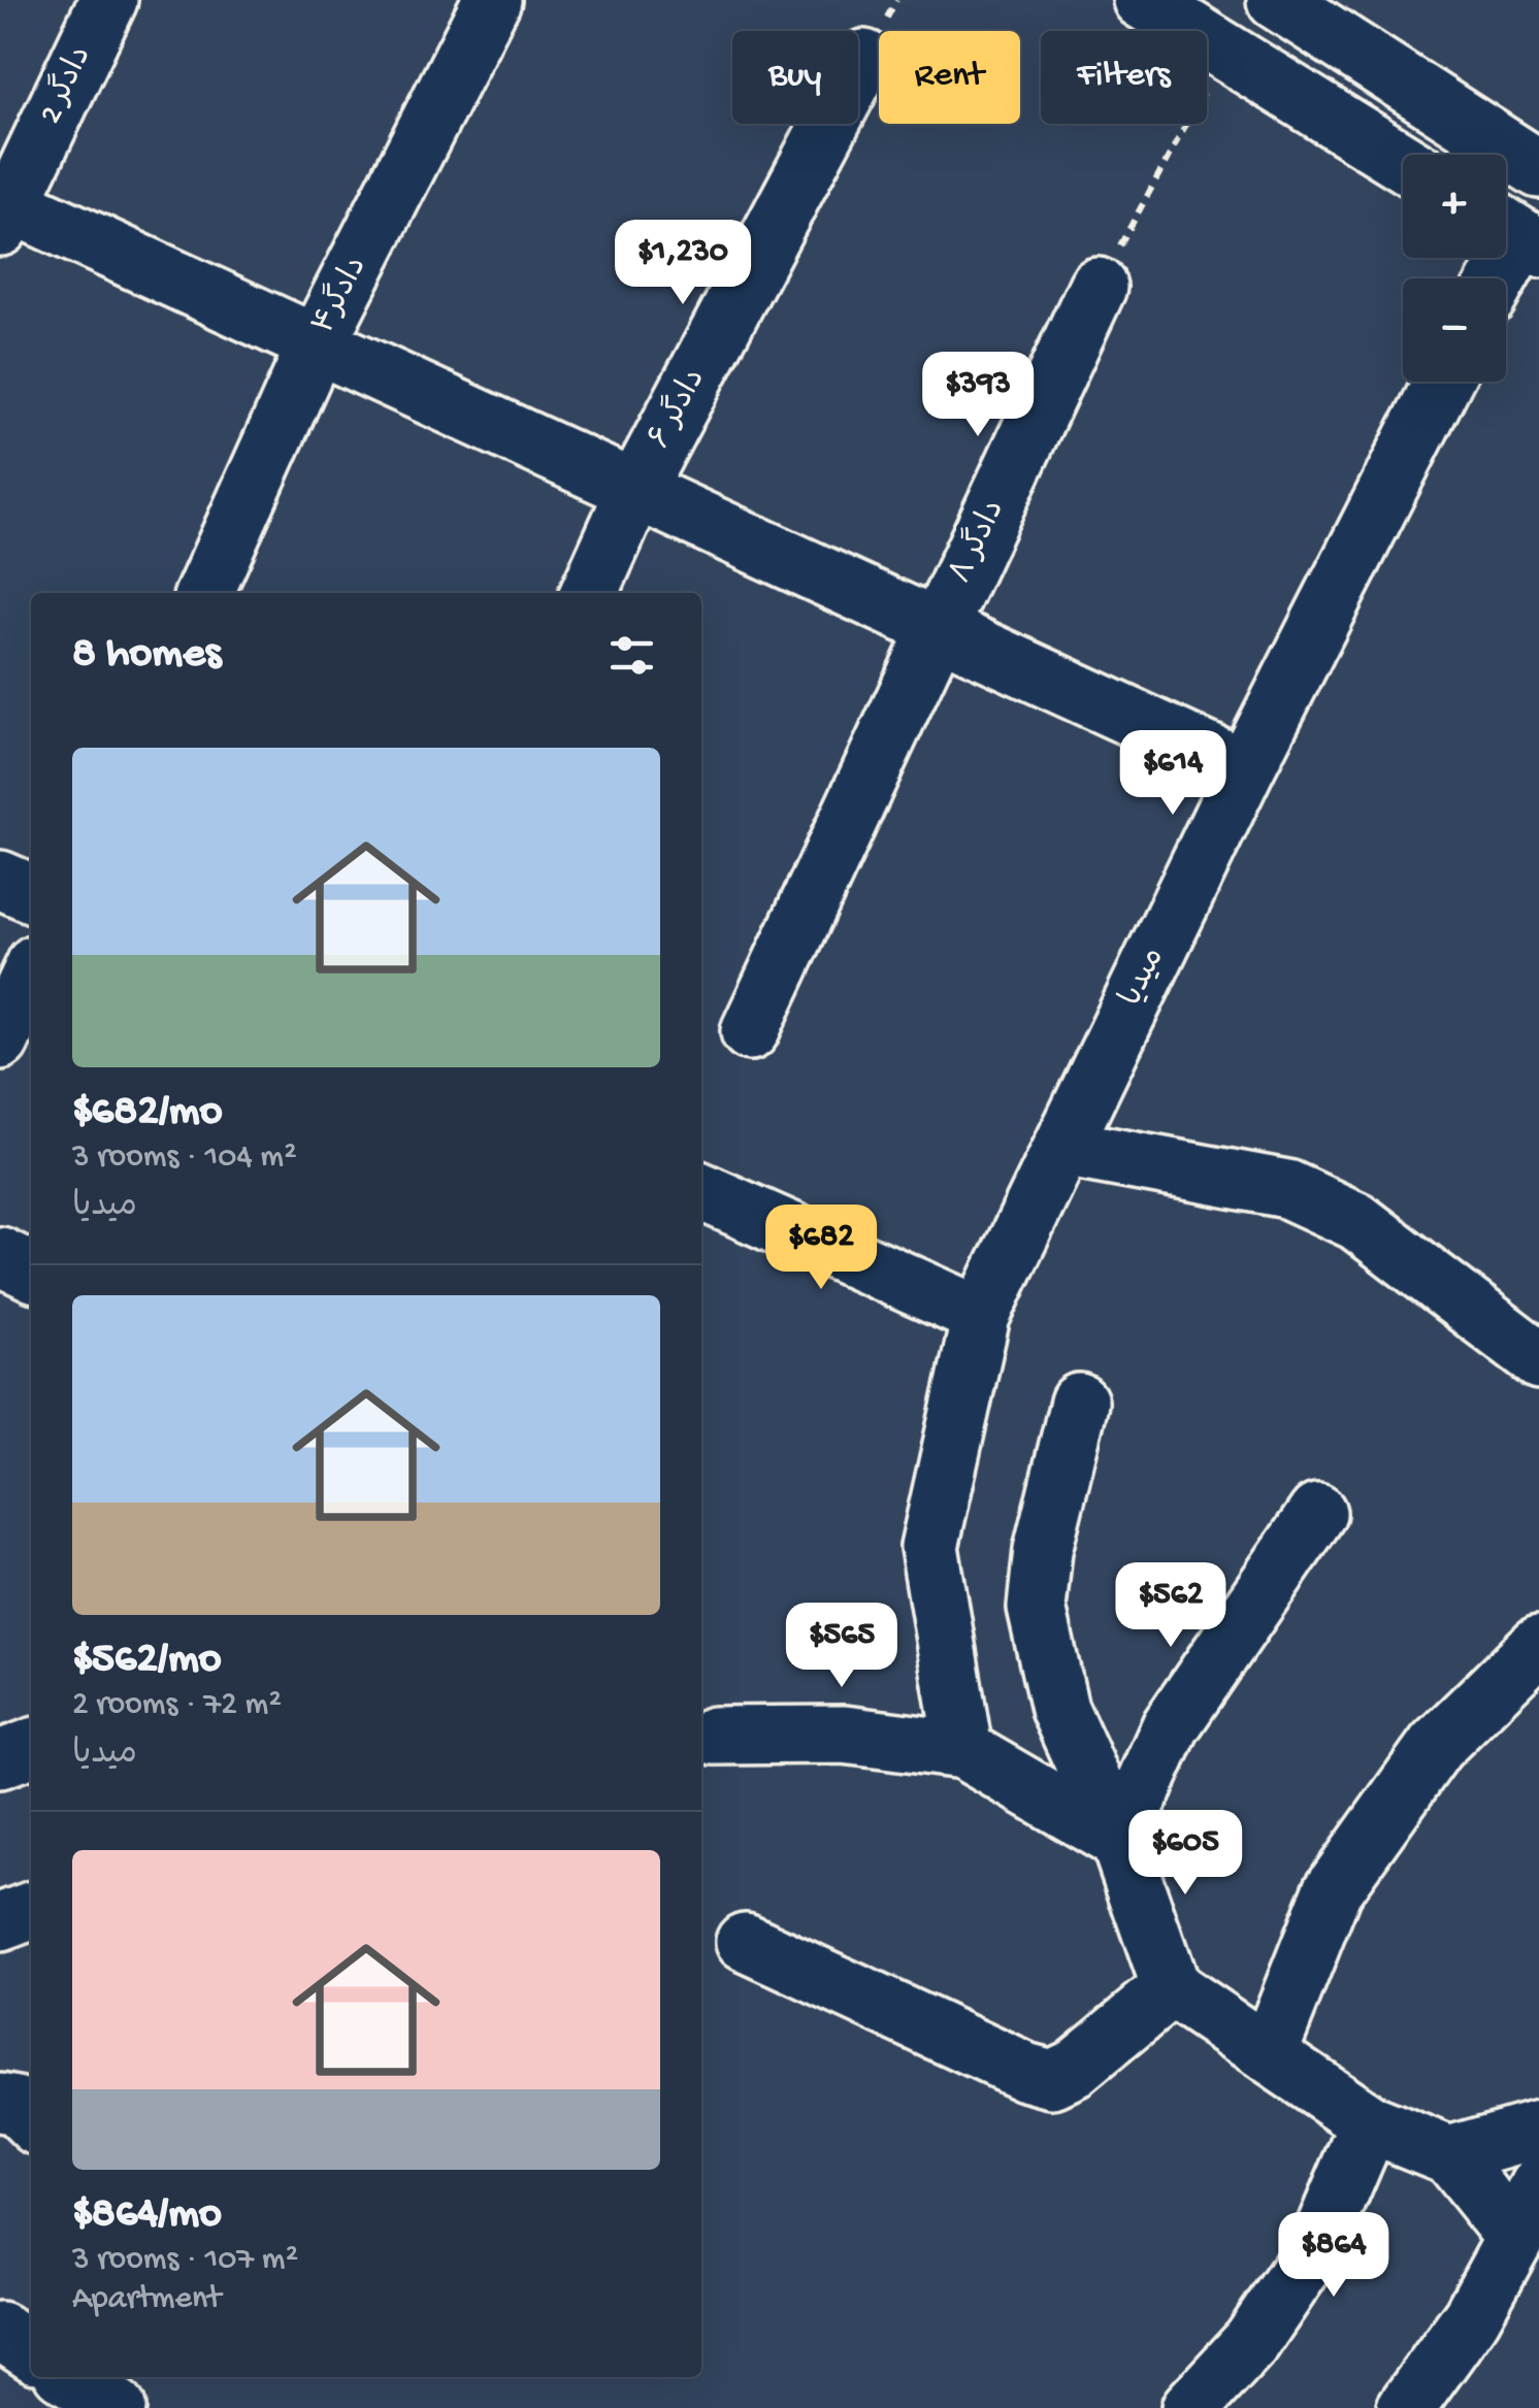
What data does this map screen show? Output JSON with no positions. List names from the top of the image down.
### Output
{
  "streets": {
    "street": [
      "دادگر 2",
      "دادگر۴",
      "دادگر ۶",
      "دادگر ۸",
      "میدیا"
    ]
  },
  "page": {
    "chip": ["Buy", "Rent", "Filters"],
    "map_buttons": ["+", "−"],
    "price": [
      "$1,230",
      "$393",
      "$614",
      "$682",
      "$562",
      "$565",
      "$605",
      "$864"
    ],
    "heading": "8 homes",
    "list": [
      {
        "name": "$682/mo",
        "note": "3 rooms · 104 m² · میدیا"
      },
      {
        "name": "$562/mo",
        "note": "2 rooms · 72 m² · میدیا"
      },
      {
        "name": "$864/mo",
        "note": "3 rooms · 107 m² · Apartment"
      }
    ]
  }
}
